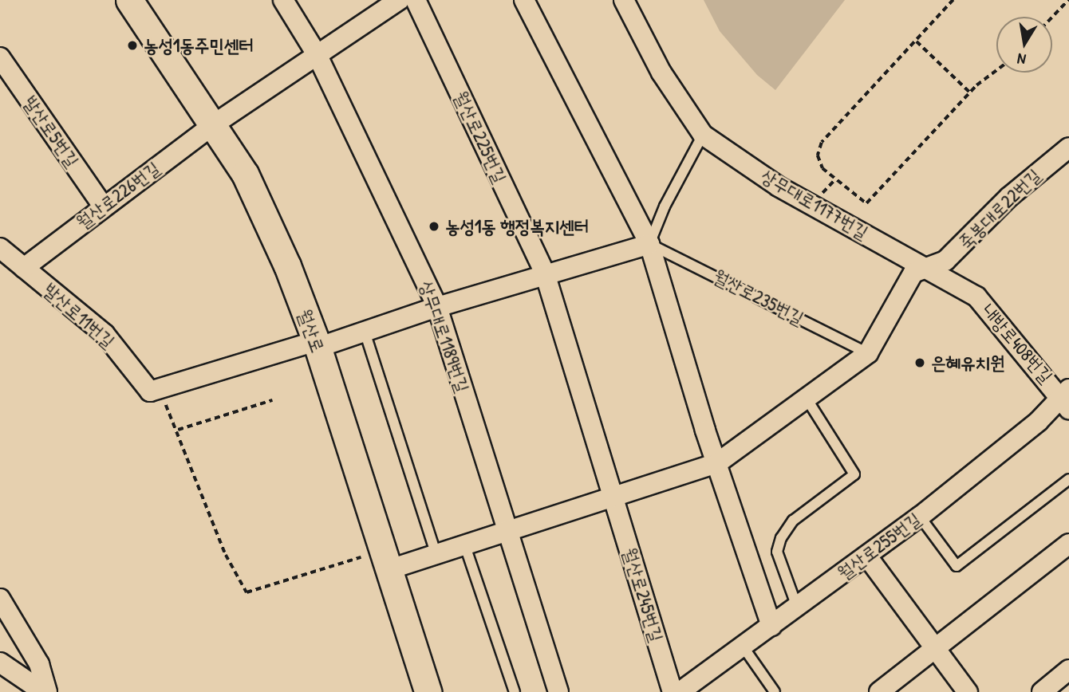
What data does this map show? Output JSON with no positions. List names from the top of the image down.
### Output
{
  "streets": {
    "street": [
      "발산로5번길",
      "월산로225번길",
      "월산로226번길",
      "상무대로1177번길",
      "죽봉대로22번길",
      "발산로11번길",
      "월산로",
      "상무대로1189번길",
      "내방로408번길",
      "월산로255번길",
      "월산로245번길"
    ],
    "lane": ["월산로235번길"]
  },
  "crossings": [
    ["발산로5번길", "월산로226번길"],
    ["월산로226번길", "발산로11번길"],
    ["월산로226번길", "월산로"],
    ["상무대로1177번길", "죽봉대로22번길"],
    ["상무대로1177번길", "내방로408번길"],
    ["죽봉대로22번길", "내방로408번길"],
    ["내방로408번길", "월산로255번길"]
  ],
  "places": ["농성1동주민센터", "농성1동 행정복지센터", "은혜유치원"],
  "north": "bottom"
}
